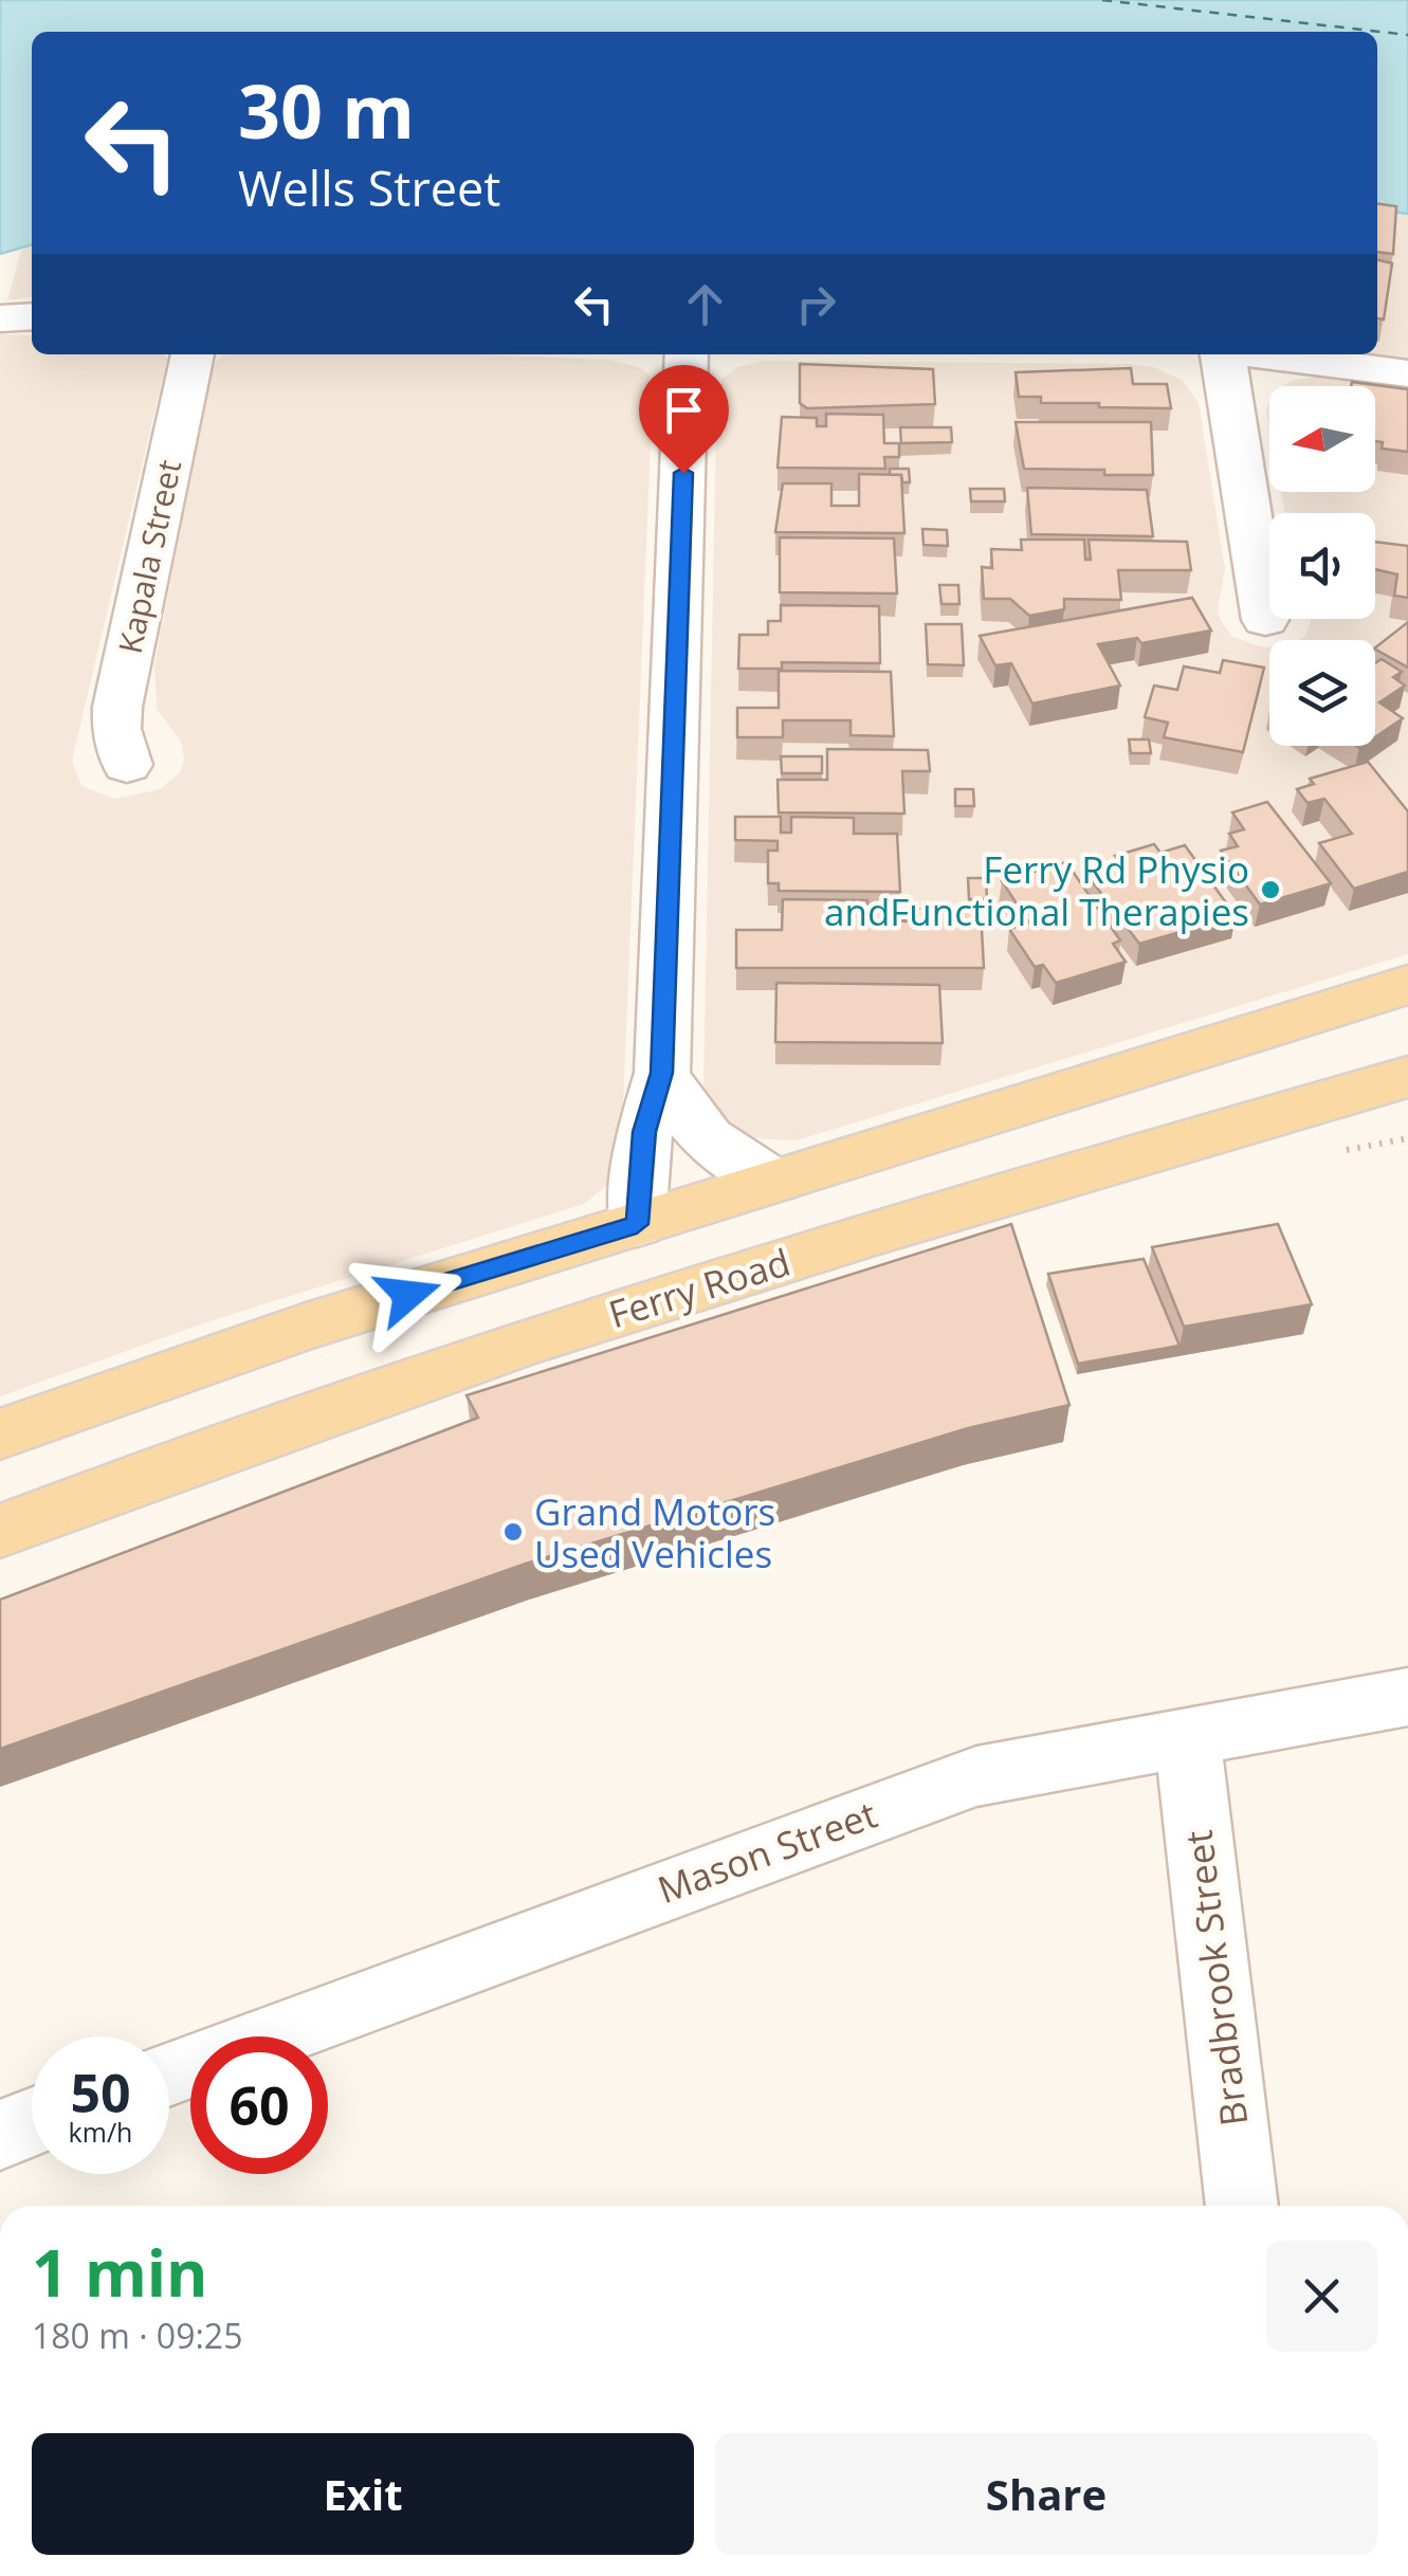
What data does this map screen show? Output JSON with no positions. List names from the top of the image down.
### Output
{
  "streets": {
    "main road": ["Ferry Road"],
    "street": ["Kapala Street", "Mason Street", "Bradbrook Street"]
  },
  "crossings": [
    ["Mason Street", "Bradbrook Street"]
  ],
  "places": ["Ferry Rd Physio andFunctional Therapies", "Grand Motors Used Vehicles"],
  "north": "left",
  "page": {
    "turn": ["30 m", "Wells Street"],
    "speed": "50 km/h",
    "limit": "60",
    "heading": ["1 min", "180 m · 09:25"],
    "buttons": ["Exit", "Share"]
  }
}
